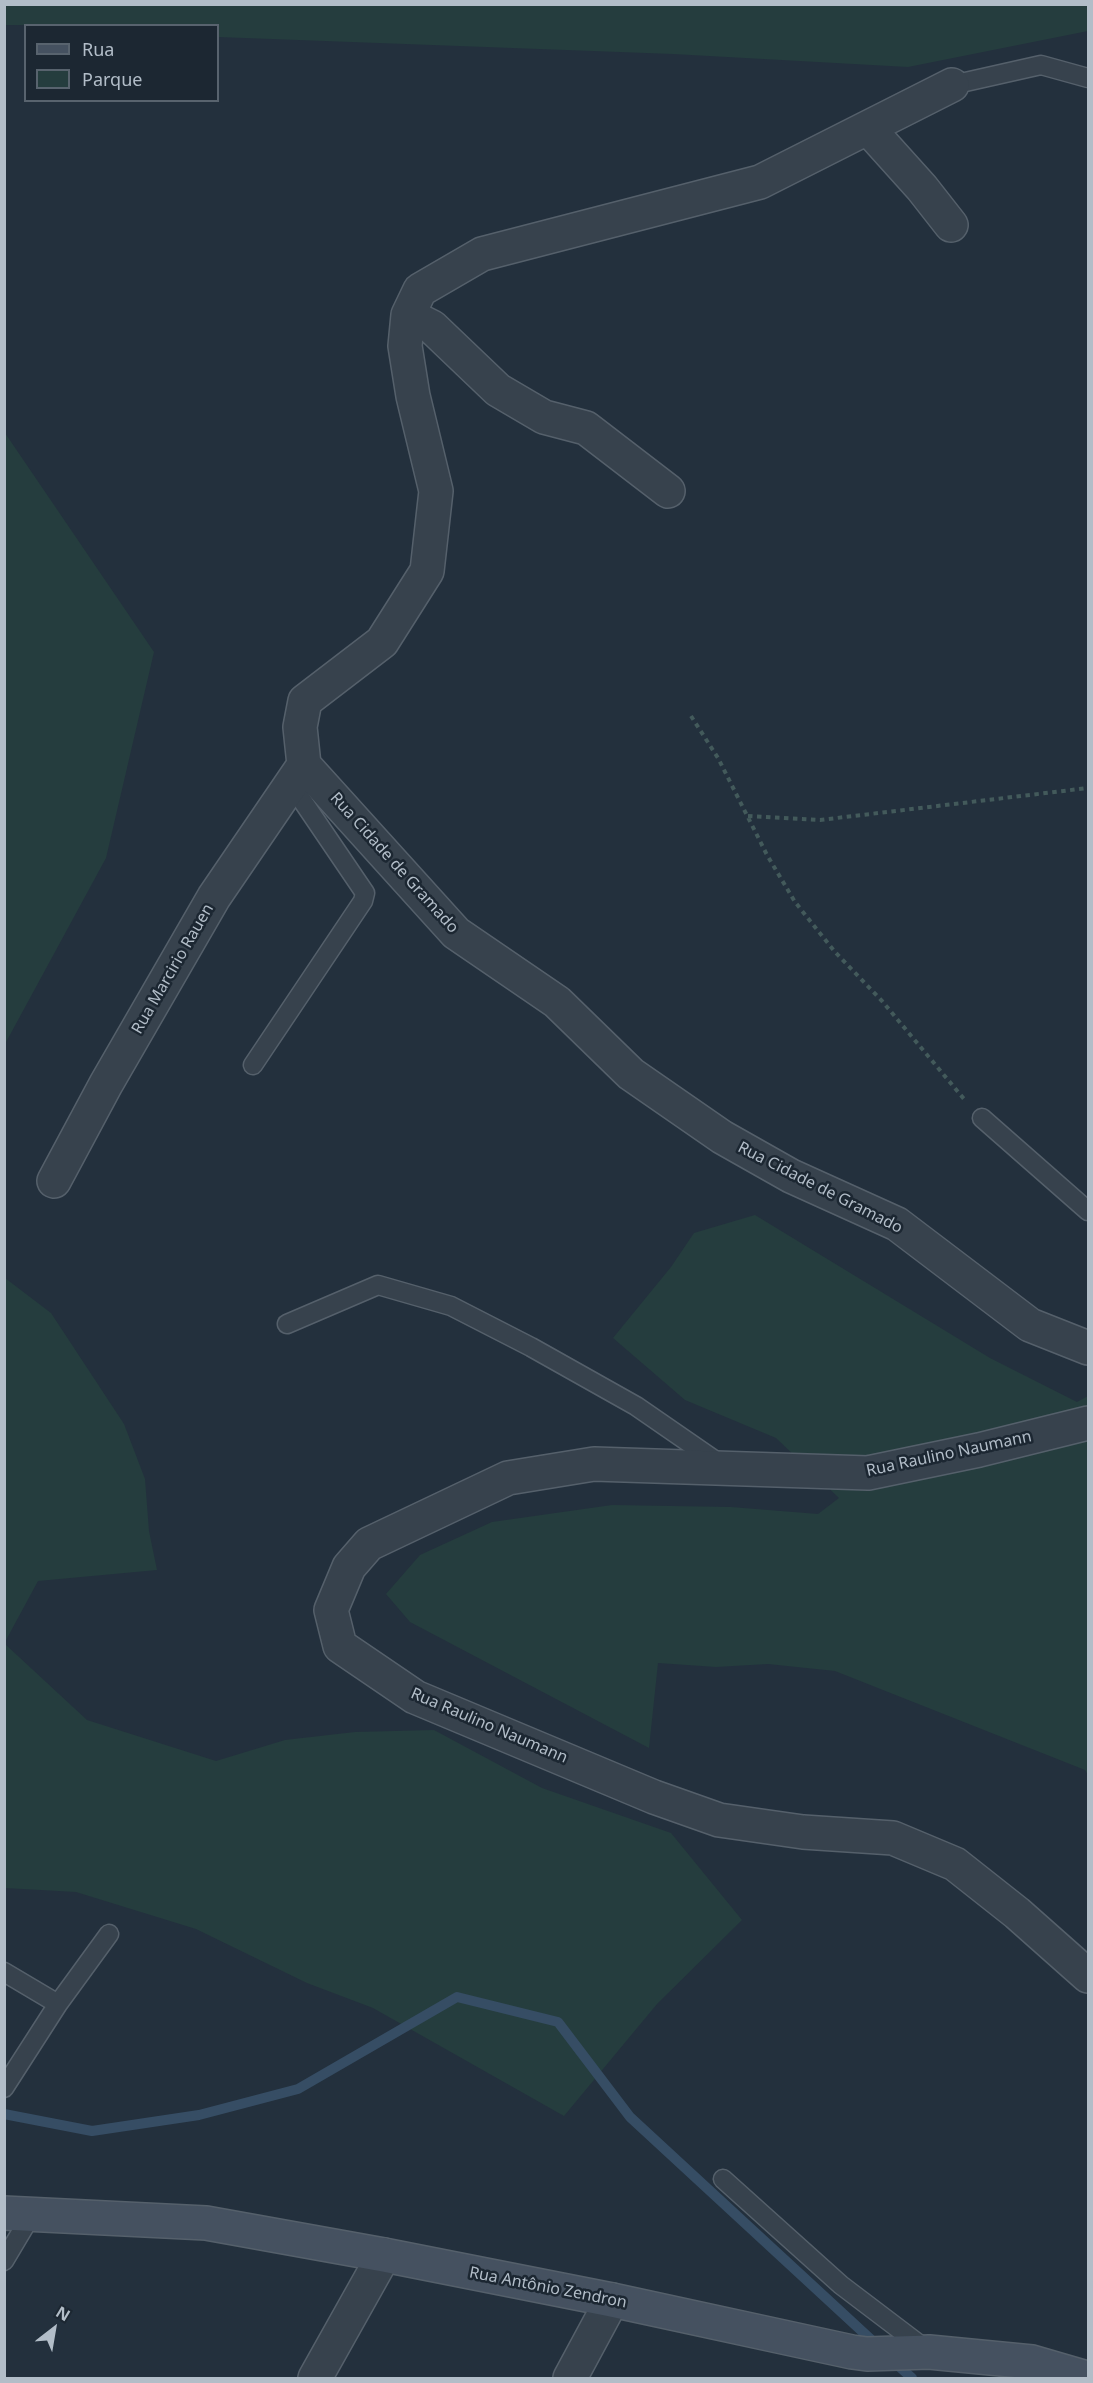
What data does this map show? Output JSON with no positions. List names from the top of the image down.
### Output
{
  "streets": {
    "street": [
      "Rua Cidade de Gramado",
      "Rua Marcirio Rauen",
      "Rua Raulino Naumann",
      "Rua Antônio Zendron"
    ]
  },
  "crossings": [
    ["Rua Cidade de Gramado", "Rua Marcirio Rauen"]
  ],
  "legend": ["Rua", "Parque"],
  "north": "top right"
}
